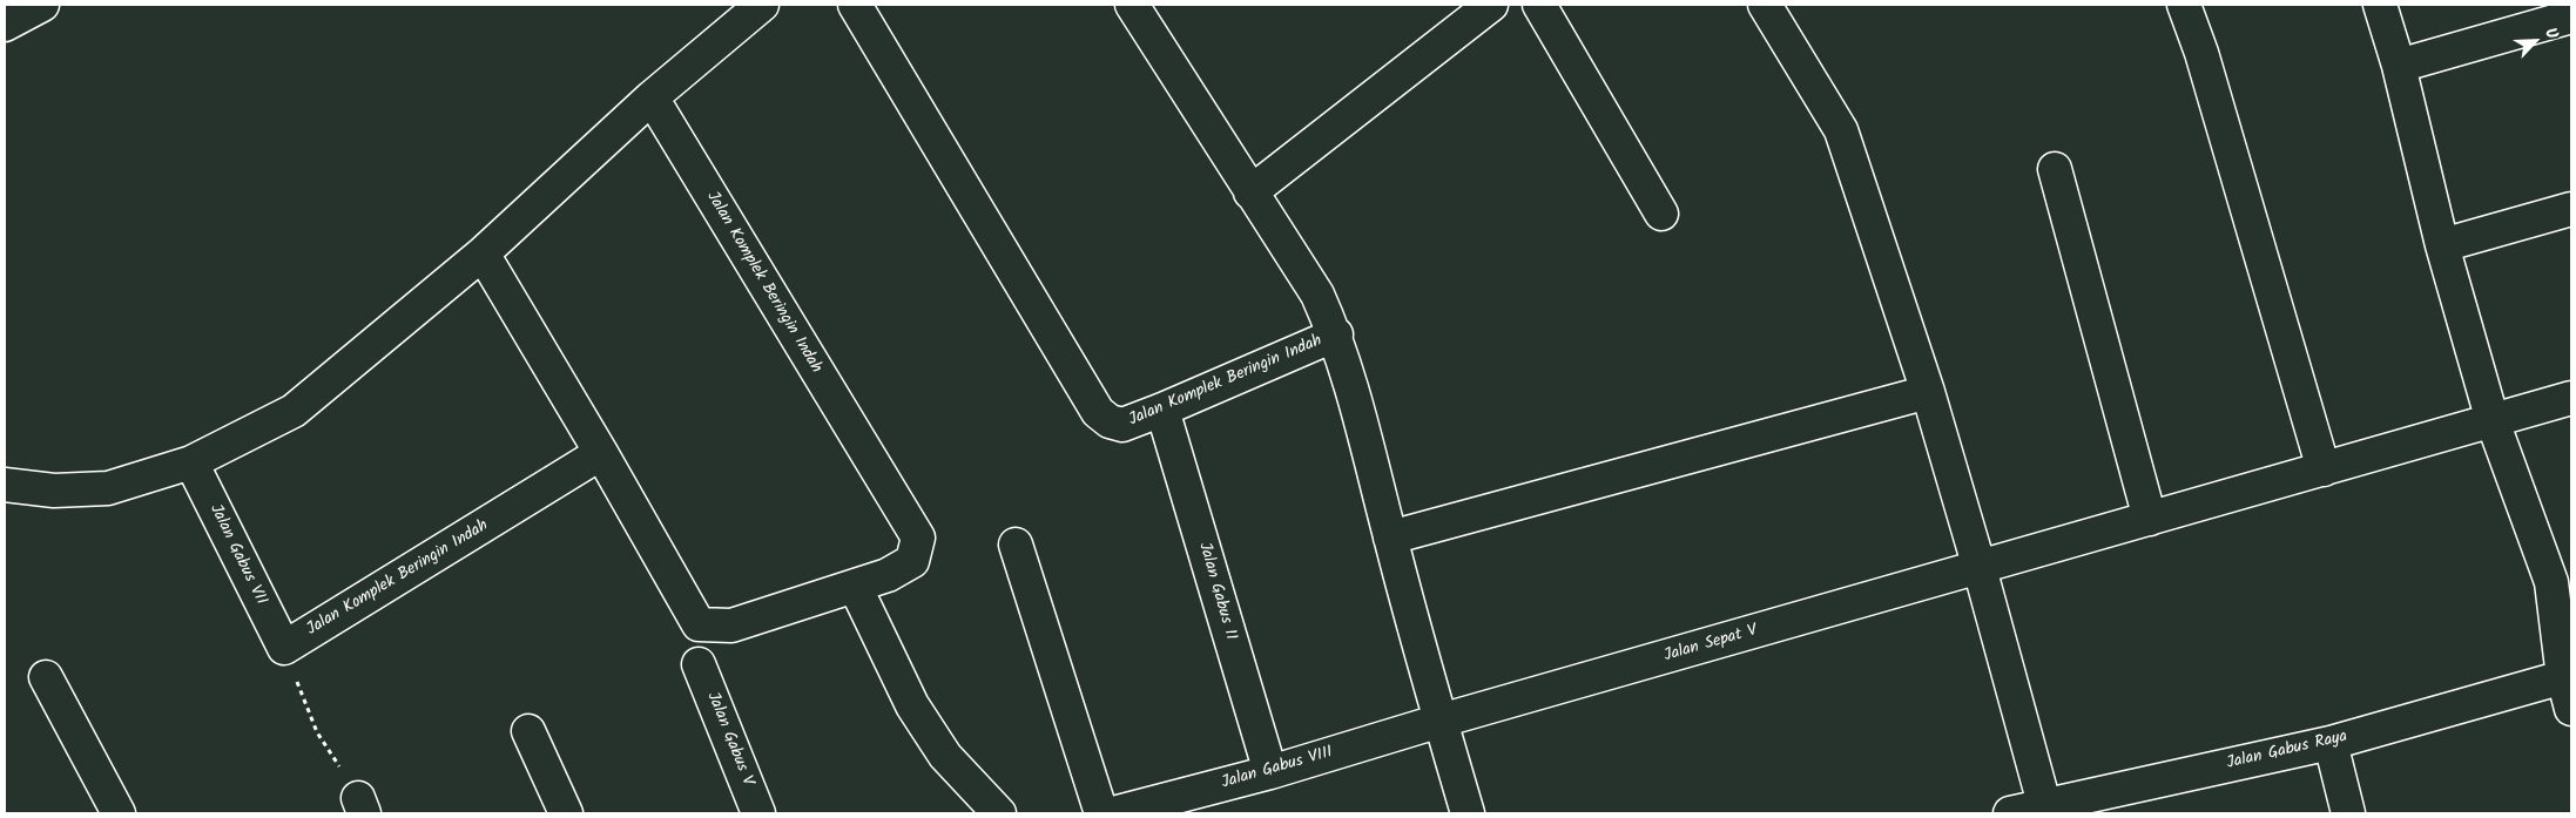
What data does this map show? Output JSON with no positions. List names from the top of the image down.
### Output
{
  "streets": {
    "street": [
      "Jalan Komplek Beringin Indah",
      "Jalan Gabus VII",
      "Jalan Gabus II",
      "Jalan Sepat V",
      "Jalan Gabus V",
      "Jalan Gabus Raya",
      "Jalan Gabus VIII"
    ]
  },
  "crossings": [
    ["Jalan Komplek Beringin Indah", "Jalan Gabus VII"],
    ["Jalan Komplek Beringin Indah", "Jalan Gabus II"],
    ["Jalan Gabus II", "Jalan Gabus VIII"],
    ["Jalan Sepat V", "Jalan Gabus VIII"]
  ],
  "north": "top right"
}
